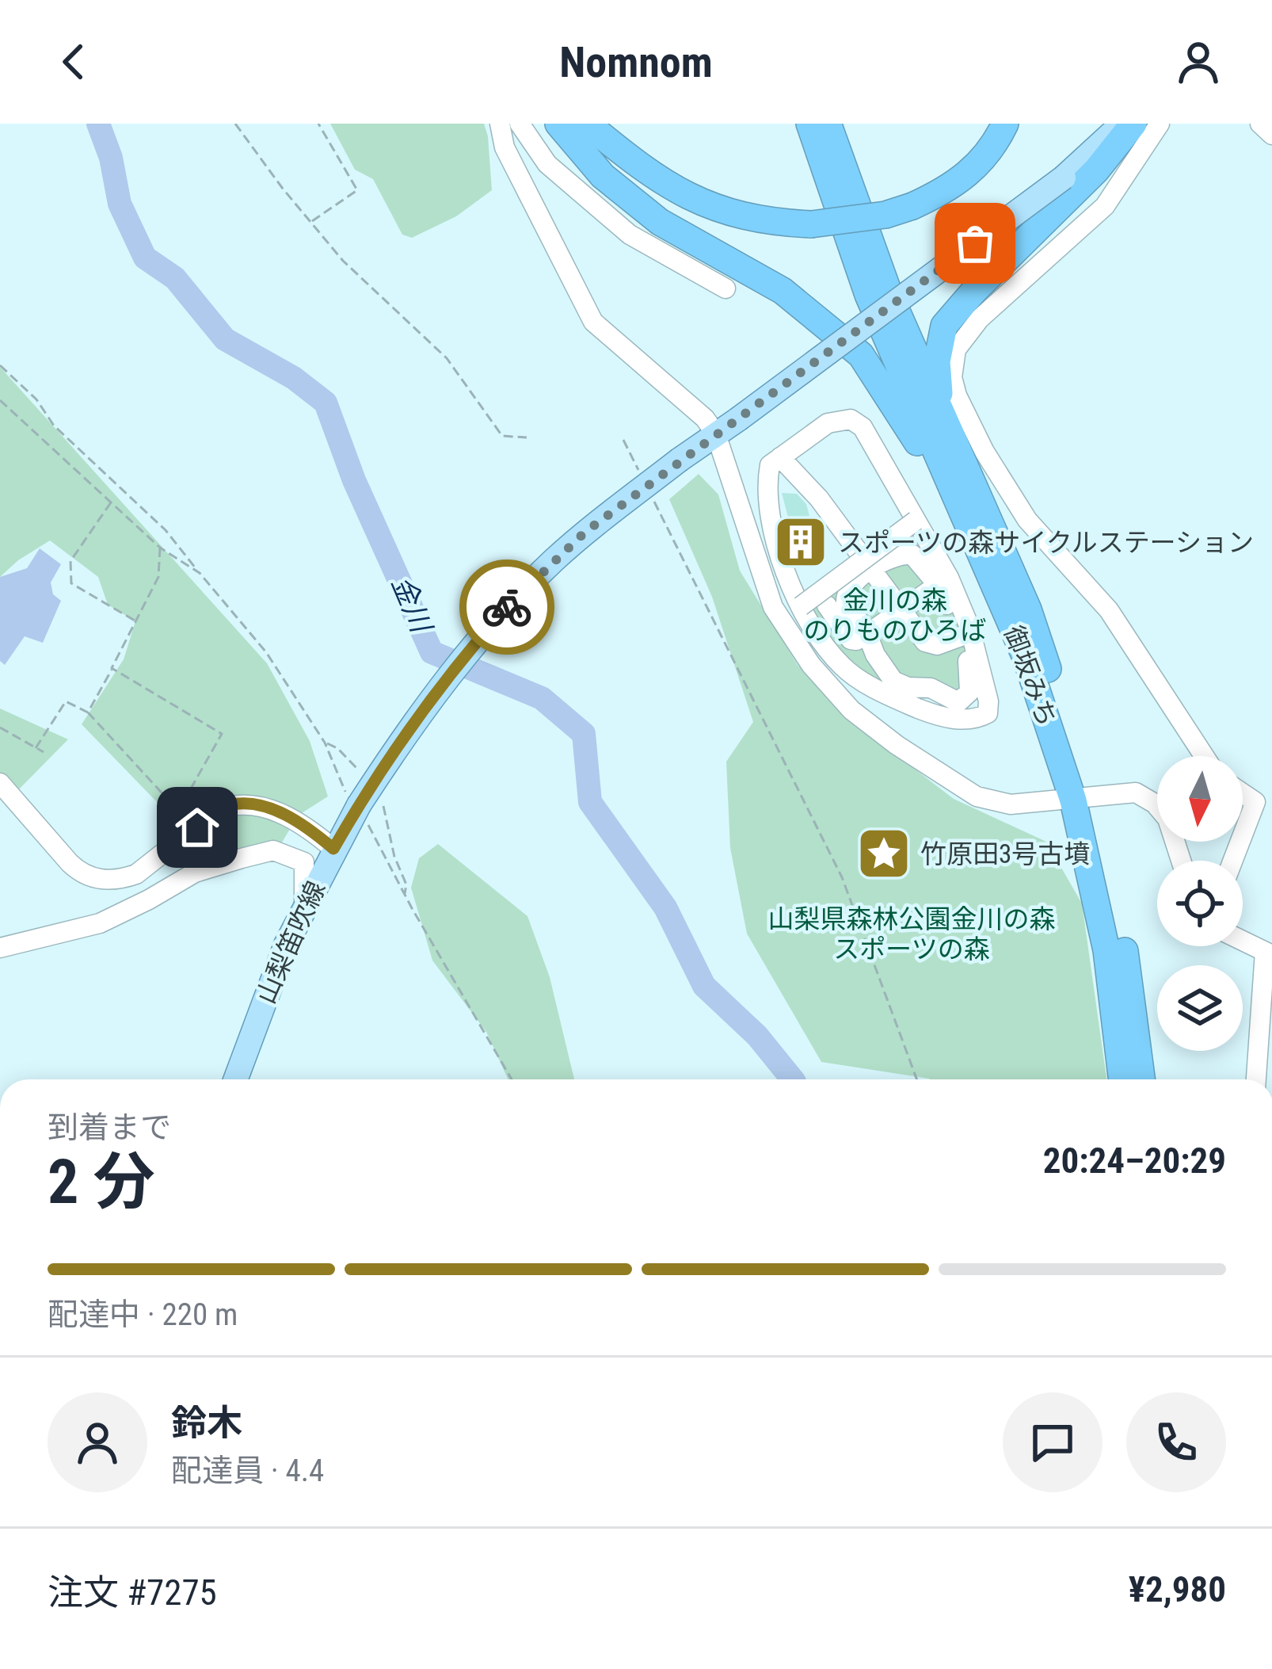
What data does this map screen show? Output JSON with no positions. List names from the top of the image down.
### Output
{
  "streets": {
    "highway": ["御坂みち"],
    "main road": ["山梨笛吹線"]
  },
  "water": ["金川"],
  "parks": ["金川の森 のりものひろば", "山梨県森林公園金川の森 スポーツの森"],
  "places": {
    "building": ["スポーツの森サイクルステーション"],
    "place": ["竹原田3号古墳"]
  },
  "north": "bottom",
  "page": {
    "header": "Nomnom",
    "heading": ["2 分", "到着まで", "20:24–20:29"],
    "panel": [
      "鈴木",
      "配達員 · 4.4",
      "注文 #7275",
      "¥2,980"
    ],
    "bar": "配達中 · 220 m"
  }
}
